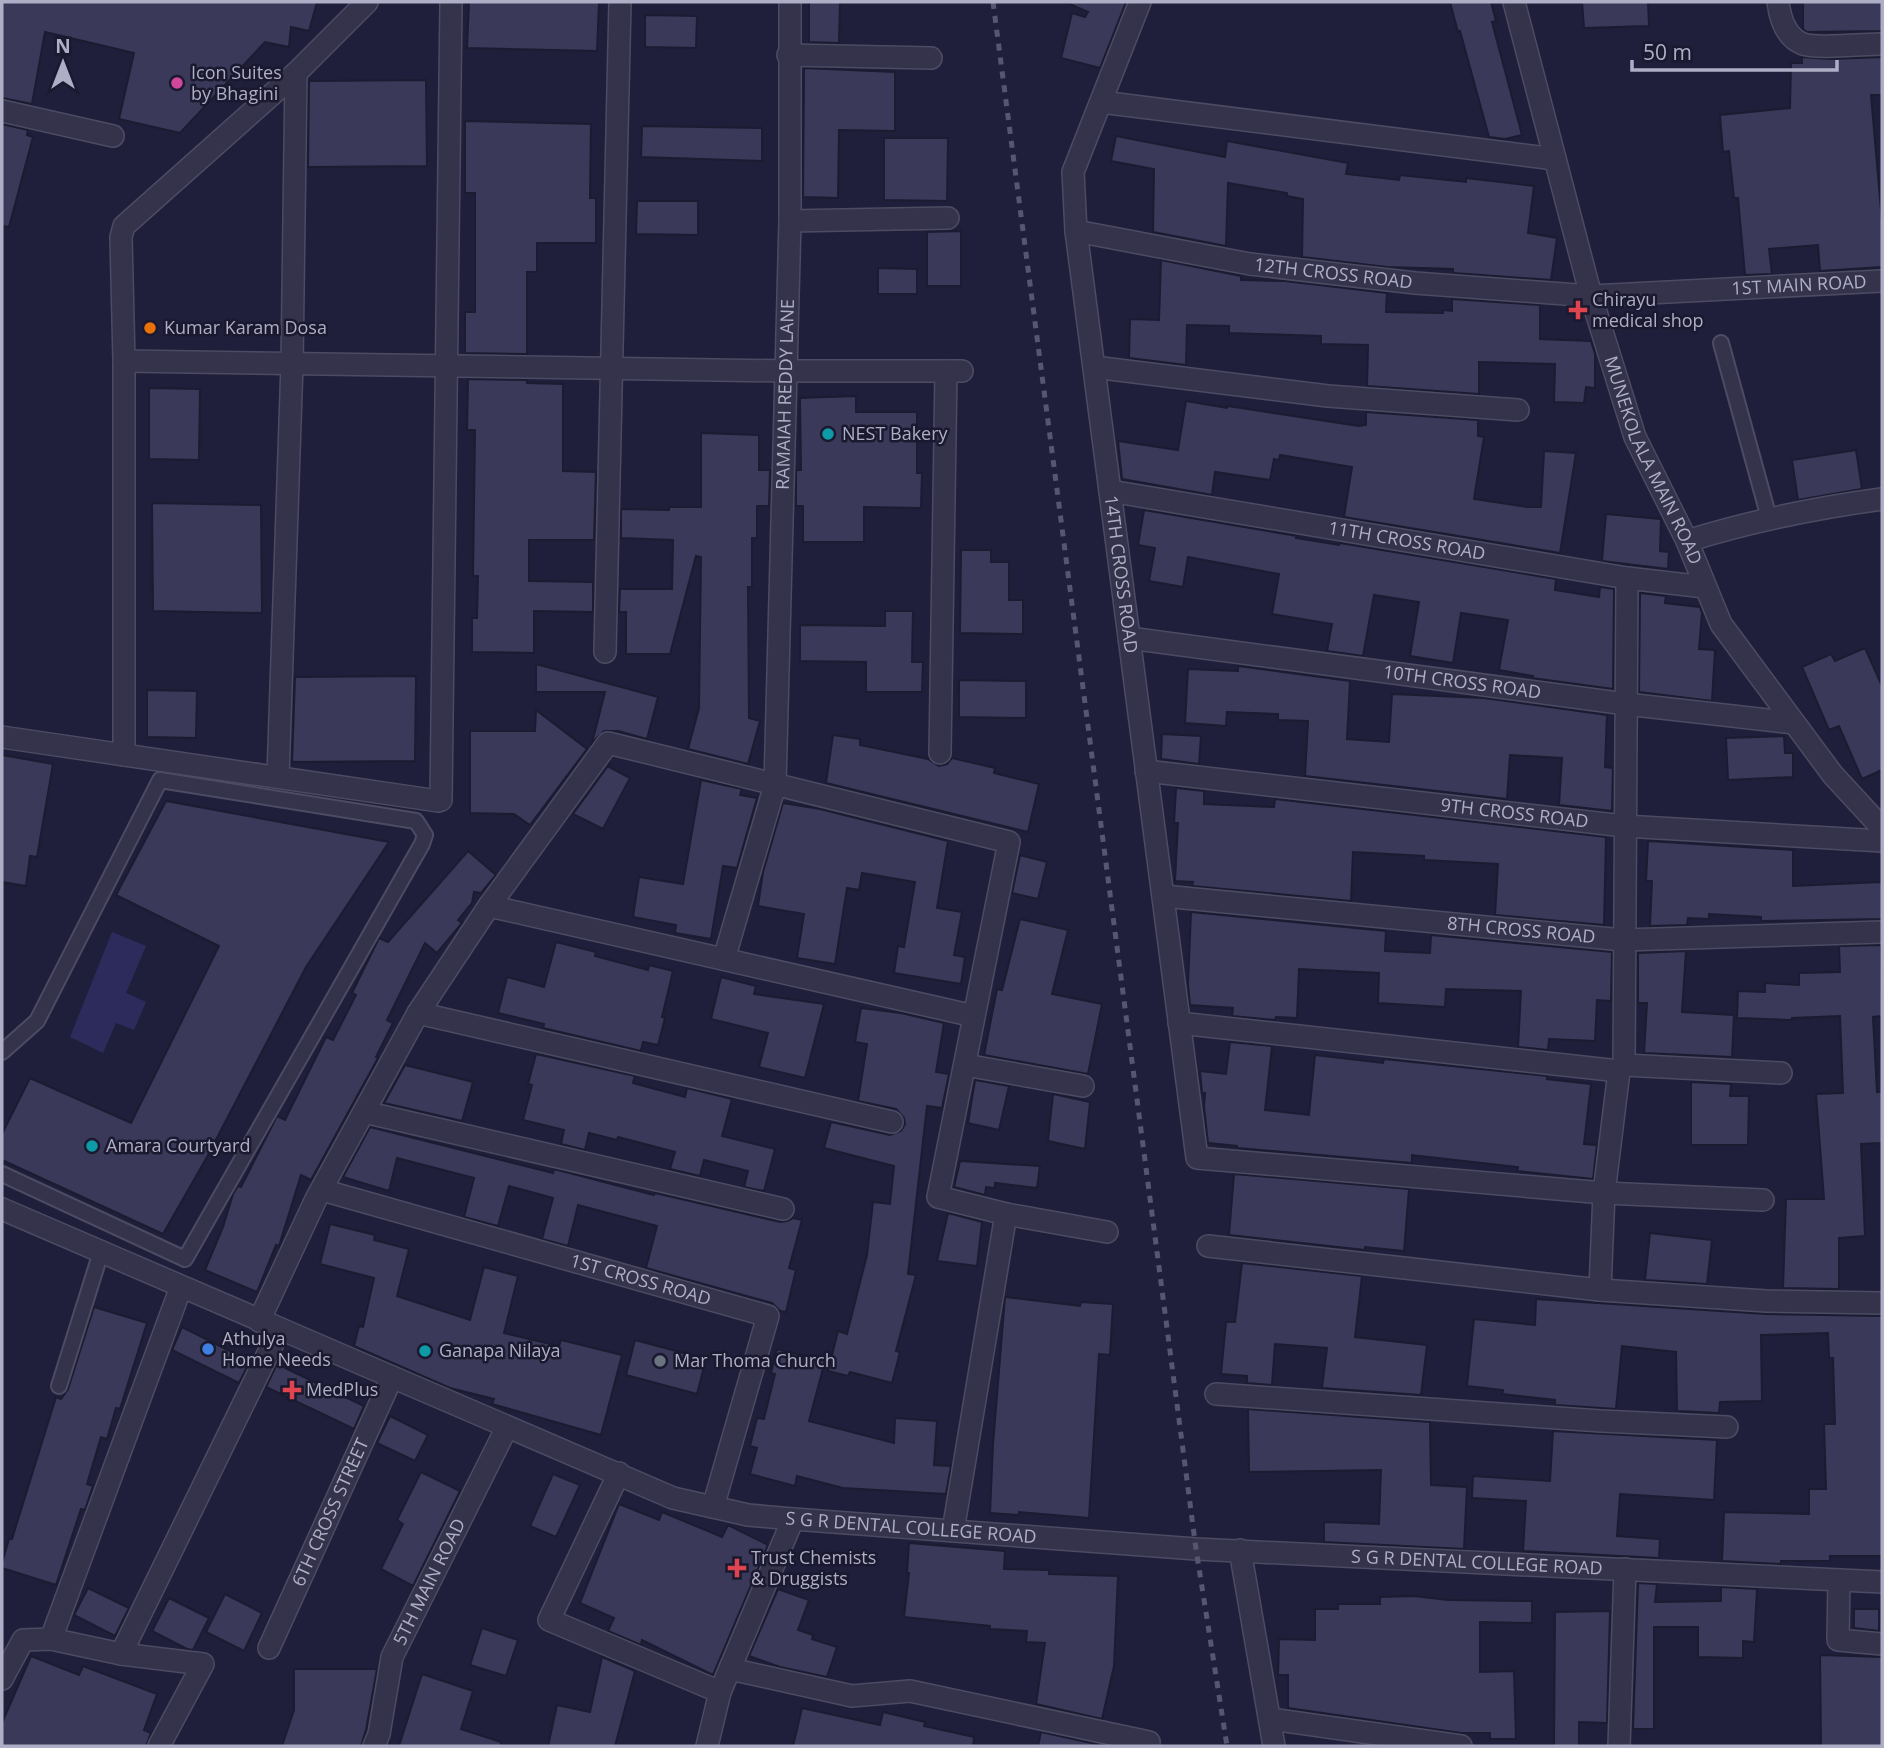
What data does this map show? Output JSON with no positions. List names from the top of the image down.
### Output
{
  "streets": {
    "street": [
      "12TH CROSS ROAD",
      "1ST MAIN ROAD",
      "RAMAIAH REDDY LANE",
      "MUNEKOLALA MAIN ROAD",
      "11TH CROSS ROAD",
      "14TH CROSS ROAD",
      "10TH CROSS ROAD",
      "9TH CROSS ROAD",
      "8TH CROSS ROAD",
      "1ST CROSS ROAD",
      "6TH CROSS STREET",
      "S G R DENTAL COLLEGE ROAD",
      "5TH MAIN ROAD"
    ]
  },
  "crossings": [
    ["12TH CROSS ROAD", "1ST MAIN ROAD"],
    ["12TH CROSS ROAD", "MUNEKOLALA MAIN ROAD"],
    ["12TH CROSS ROAD", "14TH CROSS ROAD"],
    ["1ST MAIN ROAD", "MUNEKOLALA MAIN ROAD"],
    ["MUNEKOLALA MAIN ROAD", "11TH CROSS ROAD"],
    ["MUNEKOLALA MAIN ROAD", "10TH CROSS ROAD"],
    ["11TH CROSS ROAD", "14TH CROSS ROAD"],
    ["14TH CROSS ROAD", "10TH CROSS ROAD"],
    ["14TH CROSS ROAD", "9TH CROSS ROAD"],
    ["14TH CROSS ROAD", "8TH CROSS ROAD"],
    ["1ST CROSS ROAD", "S G R DENTAL COLLEGE ROAD"],
    ["6TH CROSS STREET", "S G R DENTAL COLLEGE ROAD"],
    ["S G R DENTAL COLLEGE ROAD", "5TH MAIN ROAD"]
  ],
  "places": {
    "other": [
      "Icon Suites by Bhagini",
      "Kumar Karam Dosa",
      "NEST Bakery",
      "Amara Courtyard",
      "Athulya Home Needs",
      "Ganapa Nilaya",
      "Mar Thoma Church"
    ],
    "health": ["Chirayu medical shop", "MedPlus", "Trust Chemists & Druggists"]
  },
  "scale_bar": "50 m",
  "north": "top"
}
